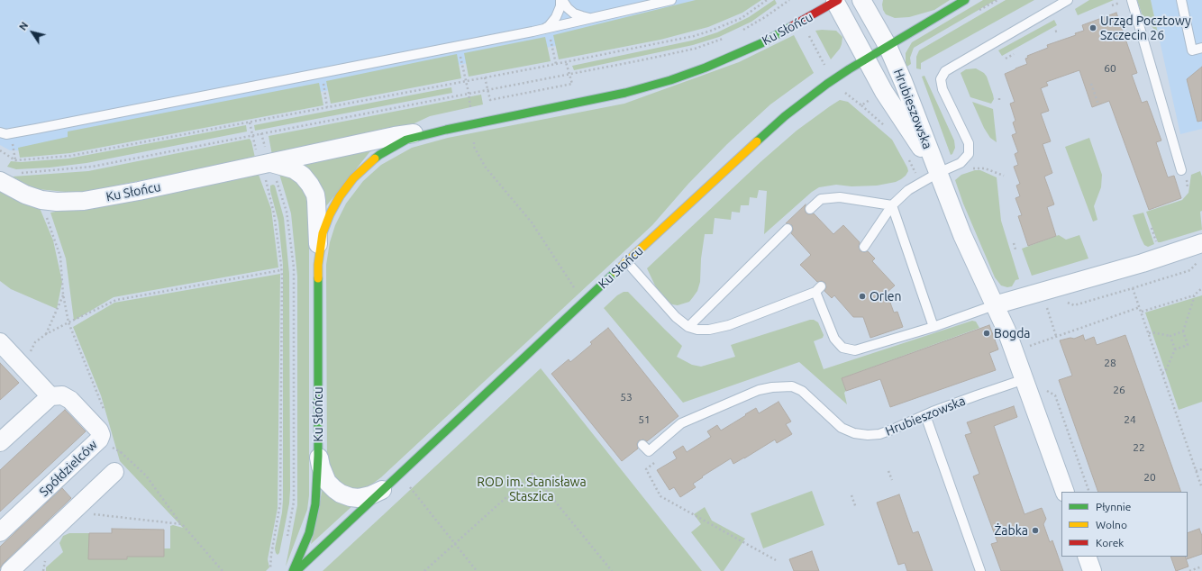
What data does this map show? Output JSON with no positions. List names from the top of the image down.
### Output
{
  "streets": {
    "main road": ["Ku Słońcu"],
    "street": ["Hrubieszowska", "Spółdzielców"]
  },
  "crossings": [
    ["Ku Słońcu", "Hrubieszowska"]
  ],
  "parks": ["ROD im. Stanisława Staszica"],
  "places": [
    "Urząd Pocztowy Szczecin 26",
    "Orlen",
    "Bogda",
    "Żabka"
  ],
  "house_numbers": [
    "60",
    "28",
    "26",
    "53",
    "51",
    "24",
    "22",
    "20"
  ],
  "legend": ["Płynnie", "Wolno", "Korek"],
  "north": "top left"
}
